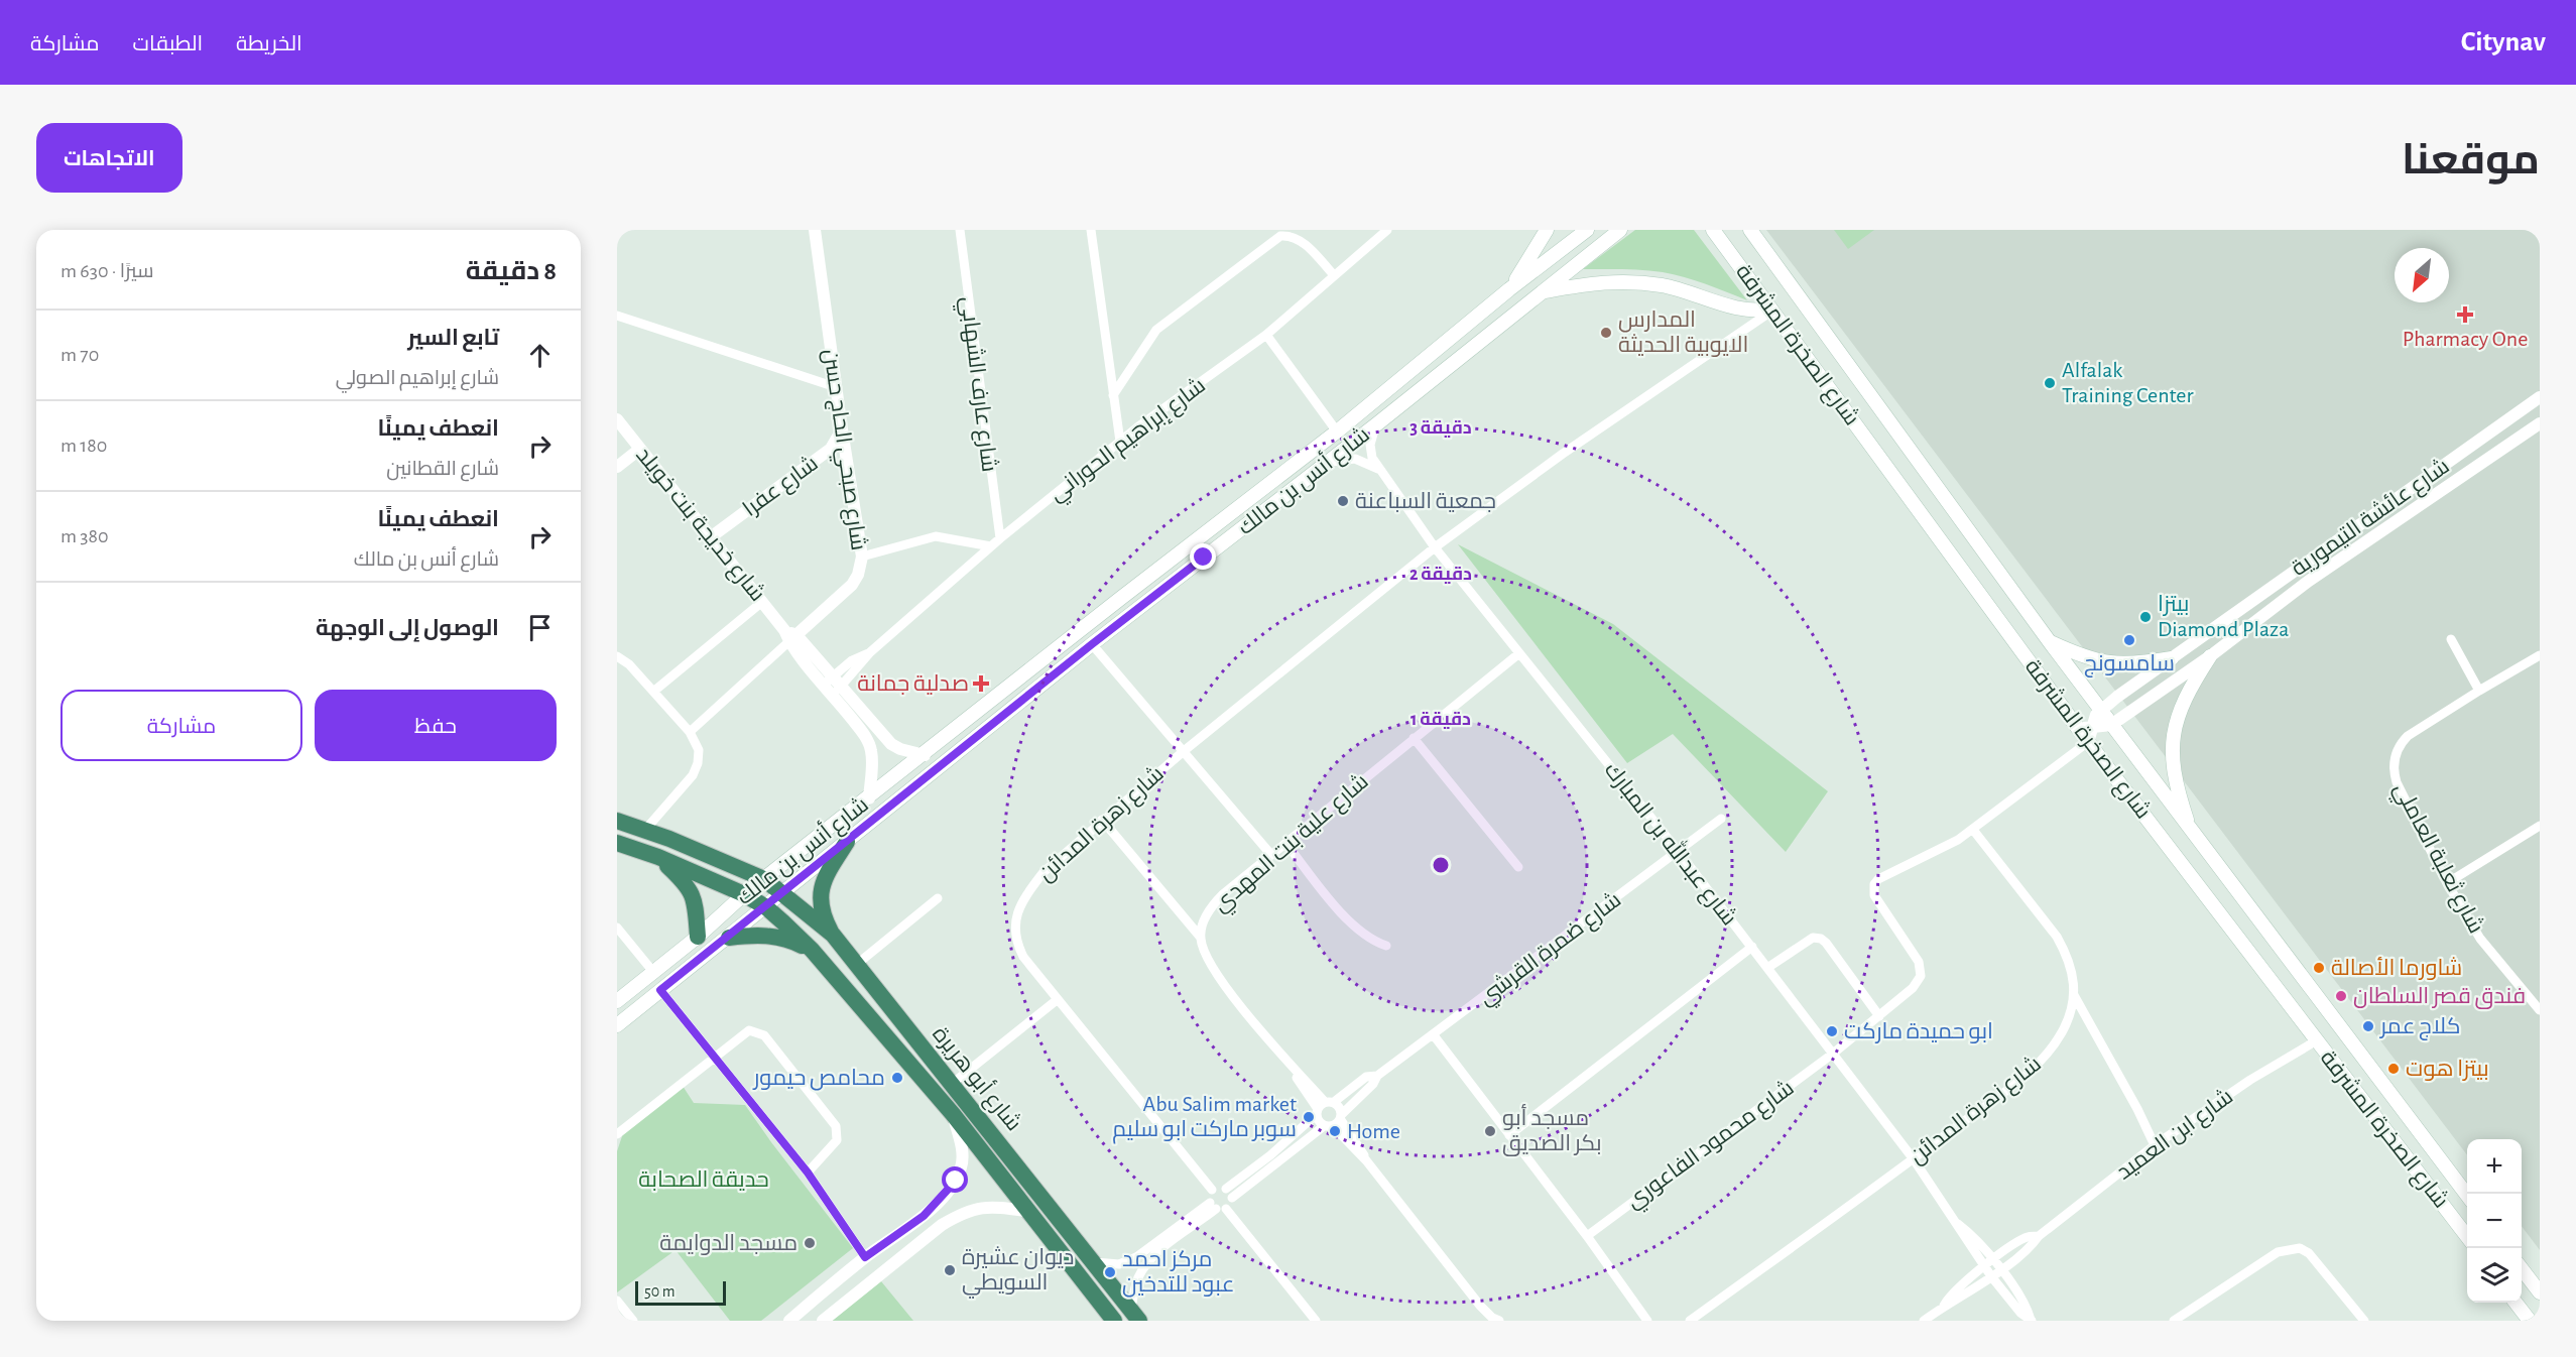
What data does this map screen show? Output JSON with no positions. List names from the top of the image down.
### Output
{
  "streets": {
    "highway": ["شارع أبو هريرة"],
    "main road": ["شارع الصخرة المشرفة", "شارع أنس بن مالك"],
    "street": [
      "شارع عارف الشهابي",
      "شارع إبراهيم الحوراني",
      "شارع صبحي الحاج حسن",
      "شارع عفرا",
      "شارع عائشة التيمورية",
      "شارع خديجة بنت خويلد",
      "شارع زهرة المدائن",
      "شارع علية بنت المهدي",
      "شارع عبدالله بن المبارك",
      "شارع ثعلبة العاملي",
      "شارع ضمرة القرشي",
      "شارع ابن العميد",
      "شارع محمود الفاعوري"
    ]
  },
  "crossings": [
    ["شارع الصخرة المشرفة", "شارع عائشة التيمورية"],
    ["شارع الصخرة المشرفة", "شارع زهرة المدائن"],
    ["شارع الصخرة المشرفة", "شارع ابن العميد"],
    ["شارع عارف الشهابي", "شارع إبراهيم الحوراني"],
    ["شارع إبراهيم الحوراني", "شارع خديجة بنت خويلد"],
    ["شارع صبحي الحاج حسن", "شارع عفرا"],
    ["شارع صبحي الحاج حسن", "شارع خديجة بنت خويلد"],
    ["شارع أنس بن مالك", "شارع خديجة بنت خويلد"],
    ["شارع أنس بن مالك", "شارع عبدالله بن المبارك"],
    ["شارع أنس بن مالك", "شارع أبو هريرة"],
    ["شارع عفرا", "شارع خديجة بنت خويلد"],
    ["شارع زهرة المدائن", "شارع عبدالله بن المبارك"],
    ["شارع علية بنت المهدي", "شارع عبدالله بن المبارك"],
    ["شارع علية بنت المهدي", "شارع ضمرة القرشي"],
    ["شارع عبدالله بن المبارك", "شارع ضمرة القرشي"],
    ["شارع عبدالله بن المبارك", "شارع ابن العميد"],
    ["شارع عبدالله بن المبارك", "شارع محمود الفاعوري"]
  ],
  "parks": ["حديقة الصحابة"],
  "places": {
    "health": ["Pharmacy One", "صدلية جمانة"],
    "other": [
      "المدارس الايوبية الحديثة",
      "Alfalak Training Center",
      "جمعية السباعنة",
      "بيتزا Diamond Plaza",
      "سامسونج",
      "شاورما الأصالة",
      "فندق قصر السلطان",
      "كلاج عمر",
      "ابو حميدة ماركت",
      "بيتزا هوت",
      "محامص حيمور",
      "Abu Salim market سوبر ماركت ابو سليم",
      "Home",
      "مسجد أبو بكر الصديق",
      "مسجد الدوايمة",
      "ديوان عشيرة السويطي",
      "مركز احمد عبود للتدخين"
    ]
  },
  "scale_bar": "50 m",
  "north": "bottom left",
  "page": {
    "header": "Citynav",
    "nav": ["الخريطة", "الطبقات", "مشاركة"],
    "title": "موقعنا",
    "buttons": [
      "الاتجاهات",
      ["حفظ", "مشاركة"]
    ],
    "heading": ["8 دقيقة", "سيرًا · 630 m"],
    "list": [
      ["تابع السير", "شارع إبراهيم الصولي", "70 m"],
      ["انعطف يمينًا", "شارع القطانين", "180 m"],
      ["انعطف يمينًا", "شارع أنس بن مالك", "380 m"],
      "الوصول إلى الوجهة"
    ],
    "map_buttons": ["+", "−"],
    "scale": "50 m"
  },
  "rings": ["3 دقيقة", "2 دقيقة", "1 دقيقة"]
}
